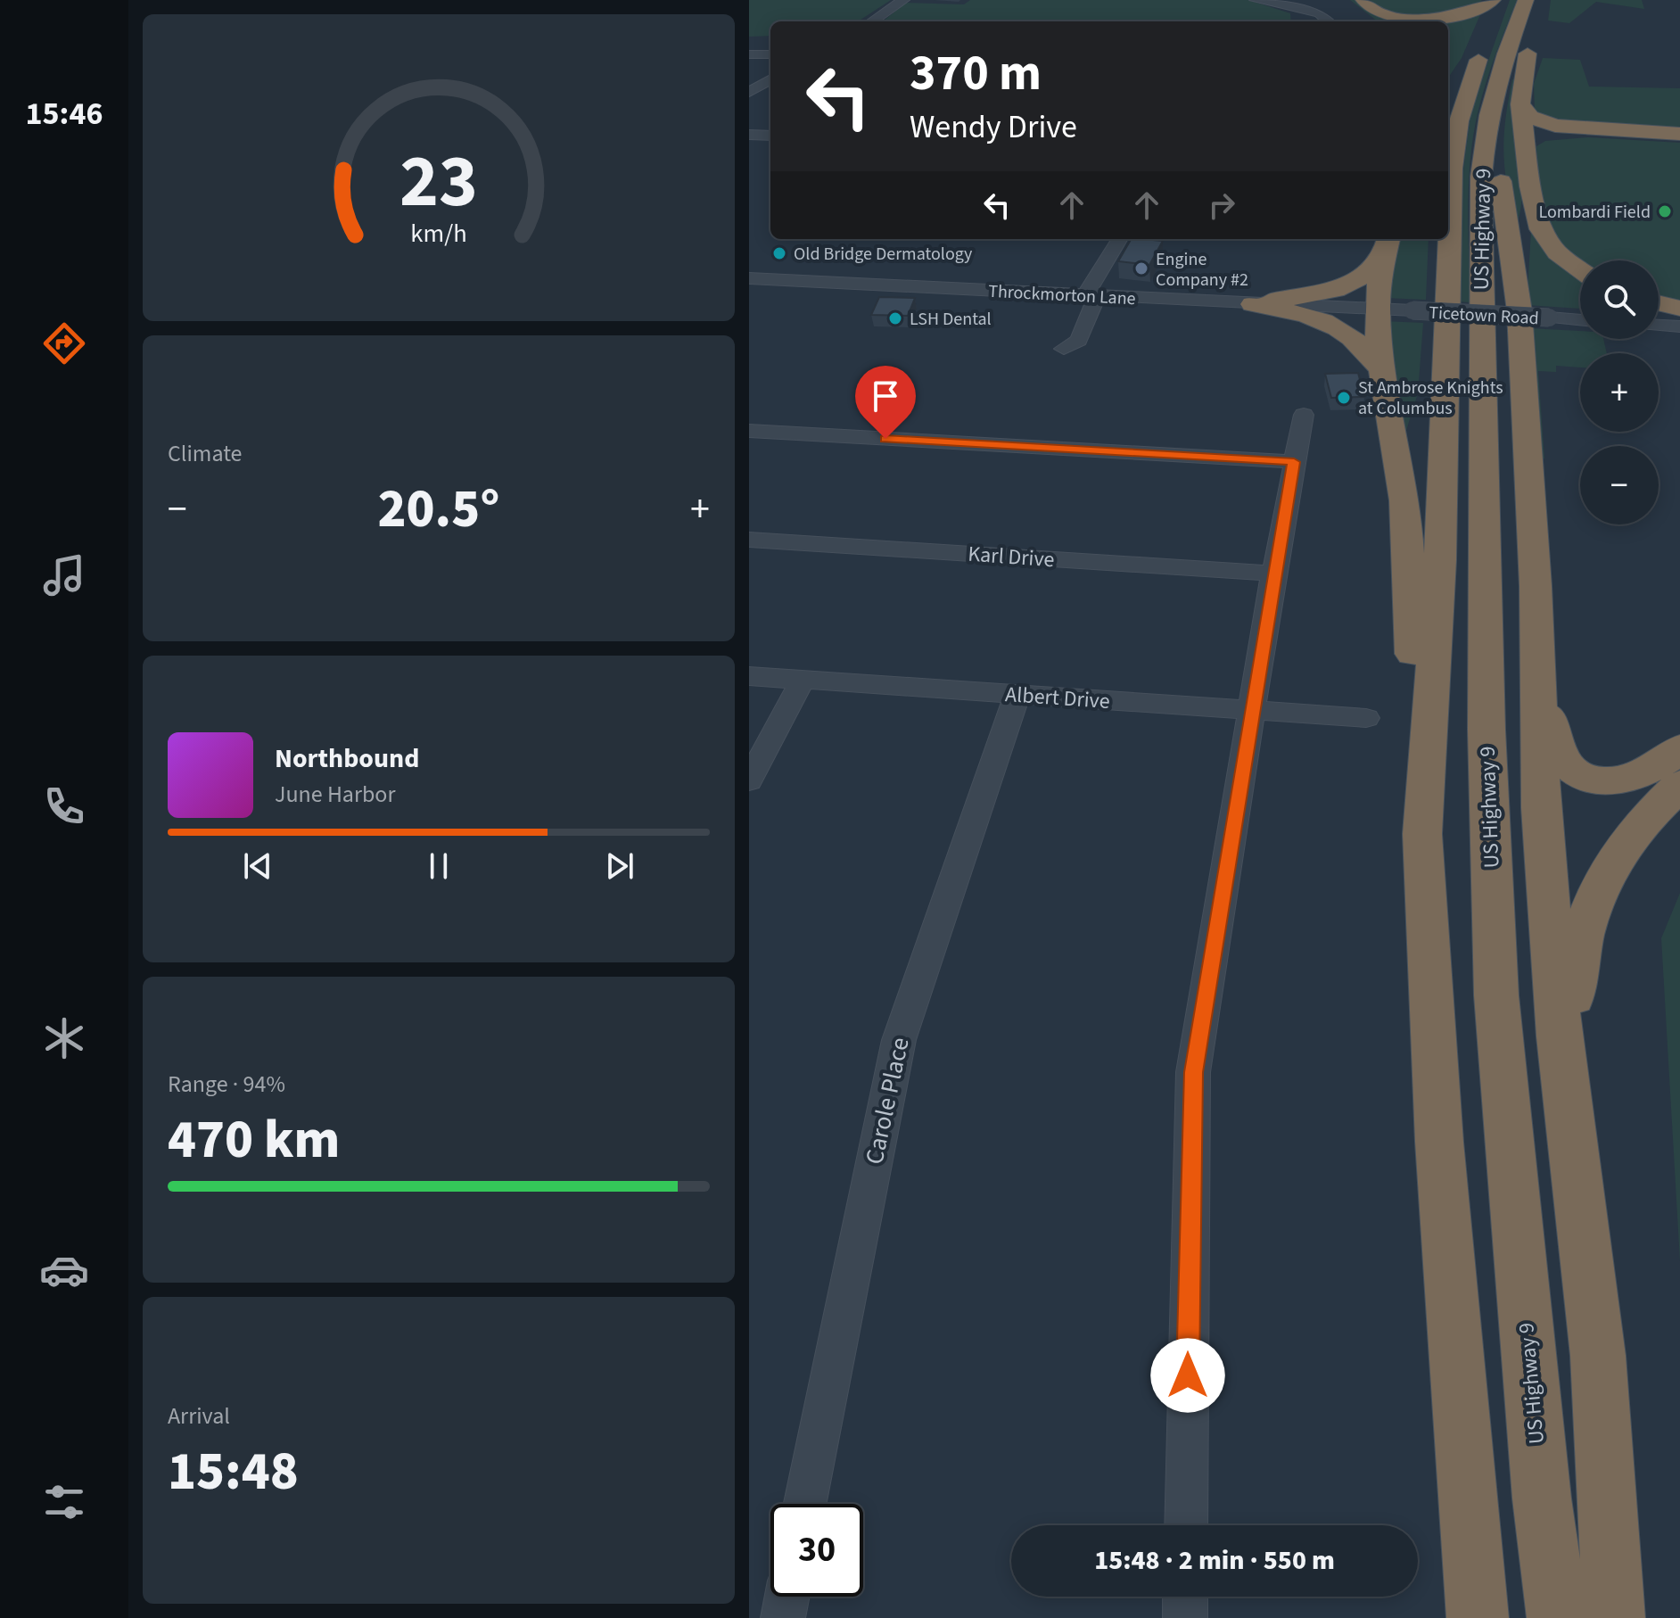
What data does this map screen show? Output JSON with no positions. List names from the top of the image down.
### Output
{
  "streets": {
    "highway": ["US Highway 9"],
    "street": [
      "Throckmorton Lane",
      "Ticetown Road",
      "Karl Drive",
      "Albert Drive",
      "Carole Place"
    ]
  },
  "crossings": [
    ["Throckmorton Lane", "Ticetown Road"],
    ["Albert Drive", "Carole Place"]
  ],
  "places": [
    "Lombardi Field",
    "Old Bridge Dermatology",
    "Engine Company #2",
    "LSH Dental",
    "St Ambrose Knights at Columbus"
  ],
  "page": {
    "tabs": "15:46",
    "turn": ["370 m", "Wendy Drive"],
    "map_buttons": ["+", "−"],
    "tile": [
      "Climate",
      ["Range · 94%", "470 km"],
      ["Arrival", "15:48"]
    ],
    "heat": ["−", "20.5°", "+"],
    "song": ["Northbound", "June Harbor"],
    "limit": "30",
    "trip": "15:48 · 2 min · 550 m",
    "gauge": ["23", "km/h"]
  }
}
